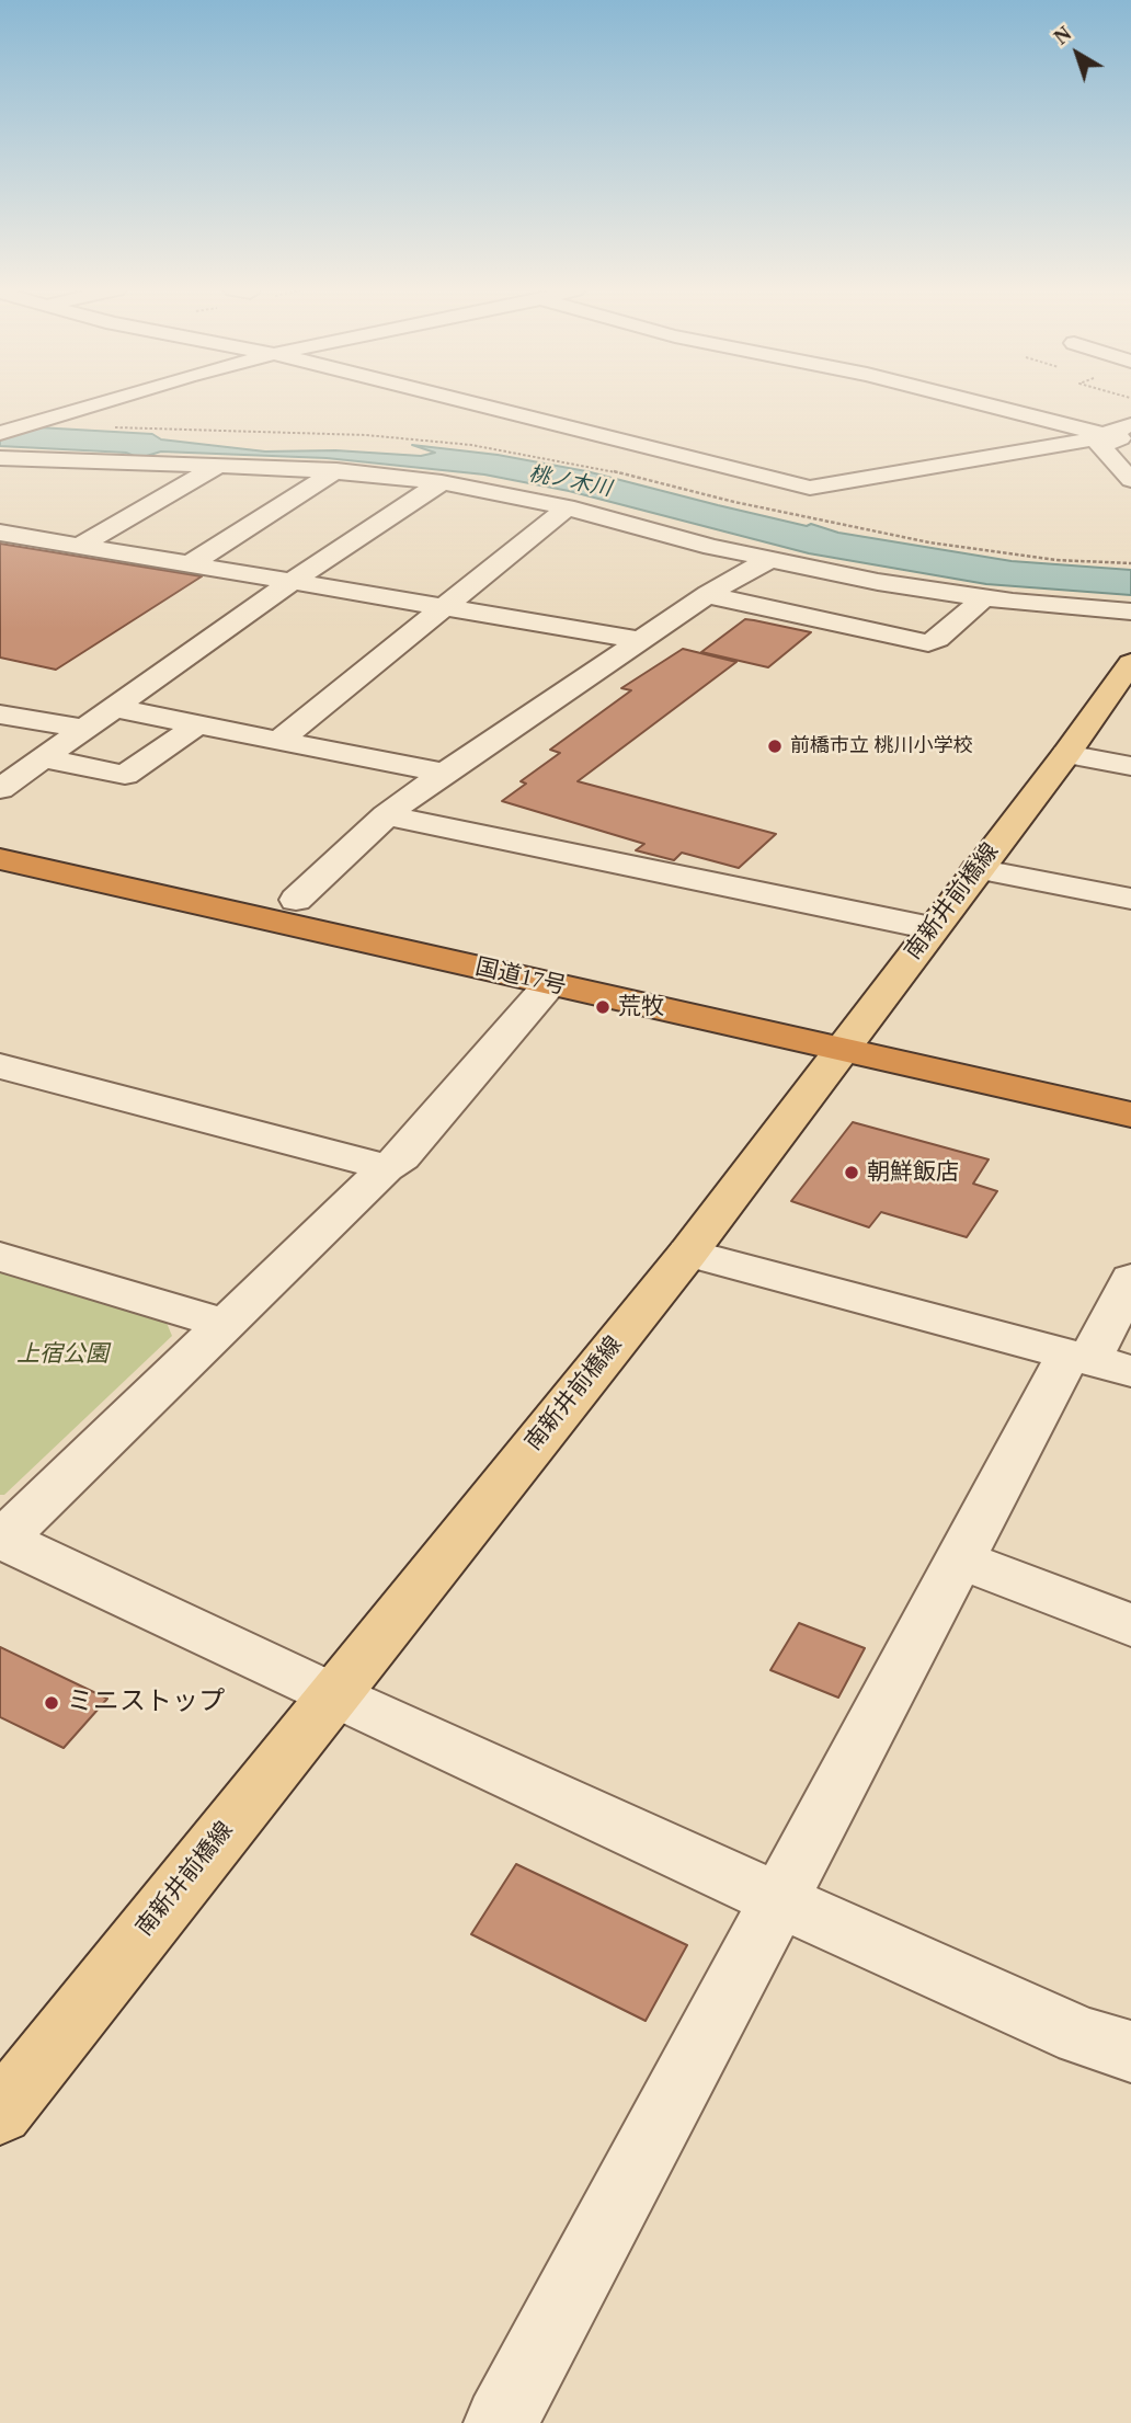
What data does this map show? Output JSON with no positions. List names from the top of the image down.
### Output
{
  "streets": {
    "highway": ["国道17号"],
    "main road": ["南新井前橋線"]
  },
  "crossings": [
    ["南新井前橋線", "国道17号"]
  ],
  "water": ["桃ノ木川"],
  "parks": ["上宿公園"],
  "places": [
    "前橋市立 桃川小学校",
    "荒牧",
    "朝鮮飯店",
    "ミニストップ"
  ],
  "north": "top left"
}
